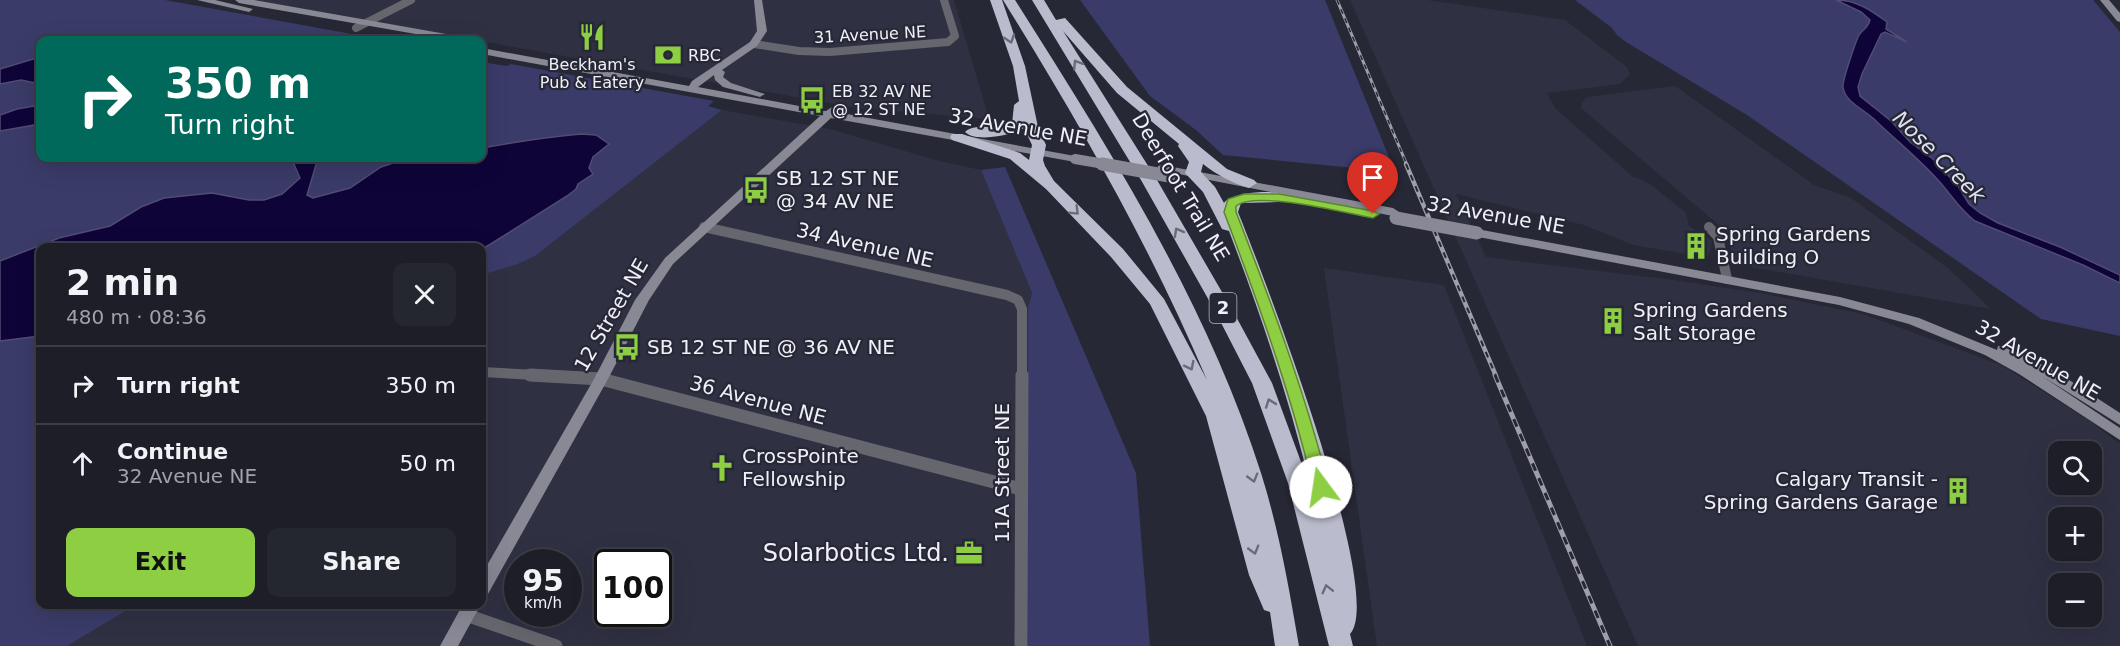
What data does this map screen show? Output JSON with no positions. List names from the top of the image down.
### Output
{
  "streets": {
    "highway": ["Deerfoot Trail NE", "2"],
    "main road": ["32 Avenue NE", "12 Street NE"],
    "street": [
      "31 Avenue NE",
      "34 Avenue NE",
      "36 Avenue NE",
      "11A Street NE"
    ]
  },
  "crossings": [
    ["32 Avenue NE", "12 Street NE"],
    ["34 Avenue NE", "12 Street NE"],
    ["34 Avenue NE", "11A Street NE"],
    ["12 Street NE", "36 Avenue NE"],
    ["36 Avenue NE", "11A Street NE"]
  ],
  "water": ["Nose Creek"],
  "places": {
    "restaurant": ["Beckham's Pub & Eatery"],
    "bank": ["RBC"],
    "bus stop": ["EB 32 AV NE @ 12 ST NE", "SB 12 ST NE @ 34 AV NE", "SB 12 ST NE @ 36 AV NE"],
    "building": ["Spring Gardens Building O", "Spring Gardens Salt Storage", "Calgary Transit - Spring Gardens Garage"],
    "church": ["CrossPointe Fellowship"],
    "office": ["Solarbotics Ltd."]
  },
  "page": {
    "turn": ["350 m", "Turn right"],
    "heading": ["2 min", "480 m · 08:36"],
    "list": [
      {
        "name": "Turn right",
        "value": "350 m"
      },
      {
        "name": "Continue",
        "note": "32 Avenue NE",
        "value": "50 m"
      }
    ],
    "map_buttons": ["+", "−"],
    "buttons": ["Exit", "Share"],
    "speed": "95 km/h",
    "limit": "100"
  }
}
